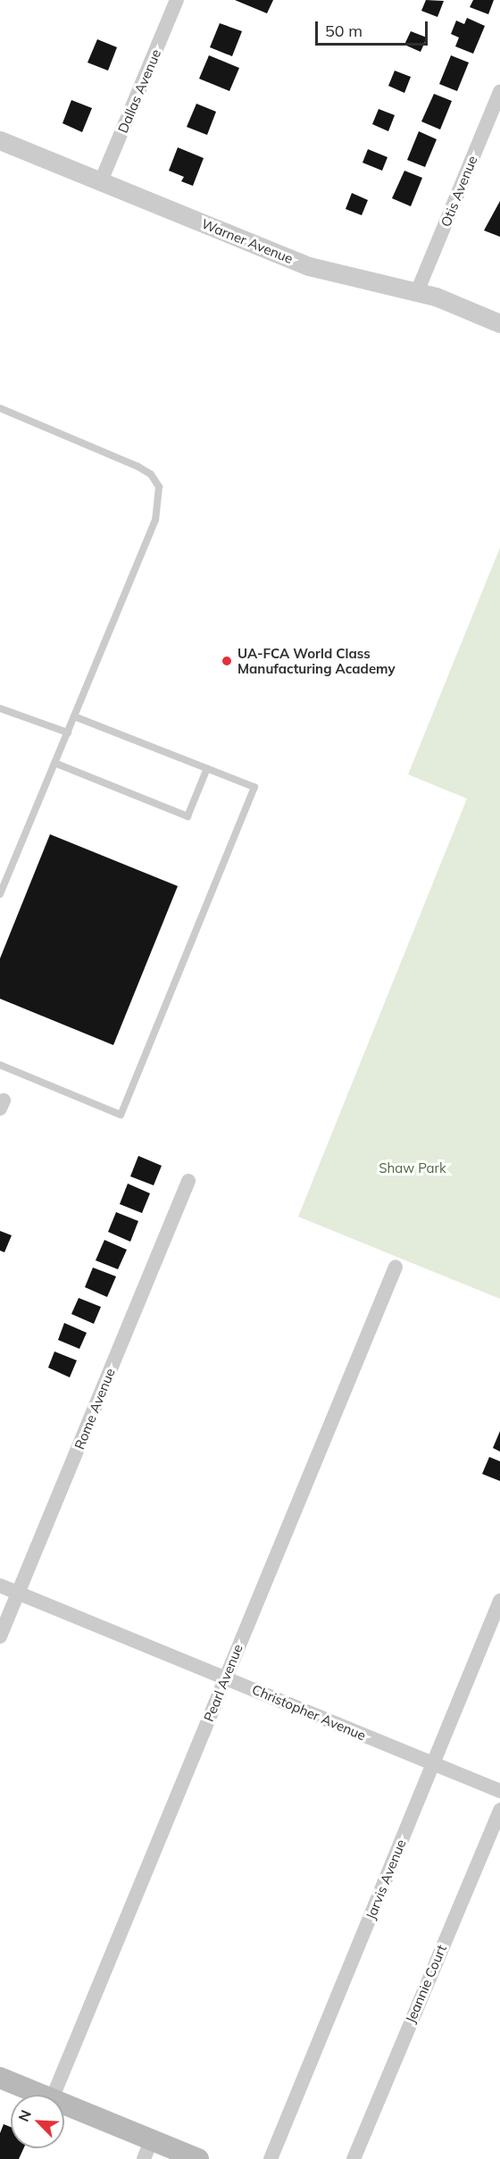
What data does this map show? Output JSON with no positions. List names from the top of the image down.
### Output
{
  "streets": {
    "street": [
      "Dallas Avenue",
      "Otis Avenue",
      "Warner Avenue",
      "Rome Avenue",
      "Pearl Avenue",
      "Christopher Avenue",
      "Jarvis Avenue",
      "Jeannie Court"
    ]
  },
  "crossings": [
    ["Dallas Avenue", "Warner Avenue"],
    ["Otis Avenue", "Warner Avenue"],
    ["Rome Avenue", "Christopher Avenue"],
    ["Pearl Avenue", "Christopher Avenue"],
    ["Christopher Avenue", "Jarvis Avenue"]
  ],
  "parks": ["Shaw Park"],
  "places": ["UA-FCA World Class Manufacturing Academy"],
  "scale_bar": "50 m",
  "north": "top left"
}
